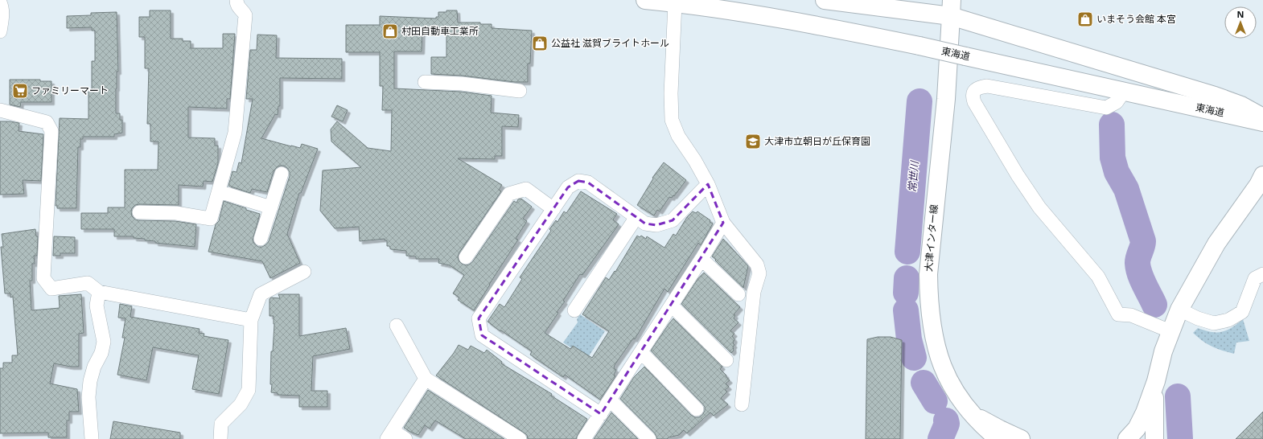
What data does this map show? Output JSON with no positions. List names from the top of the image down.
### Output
{
  "streets": {
    "main road": ["東海道", "大津インター線"]
  },
  "water": ["常世川"],
  "places": {
    "shop": ["いまそう会館 本宮", "村田自動車工業所", "公益社 滋賀ブライトホール"],
    "supermarket": ["ファミリーマート"],
    "school or university": ["大津市立朝日が丘保育園"]
  },
  "north": "top"
}
